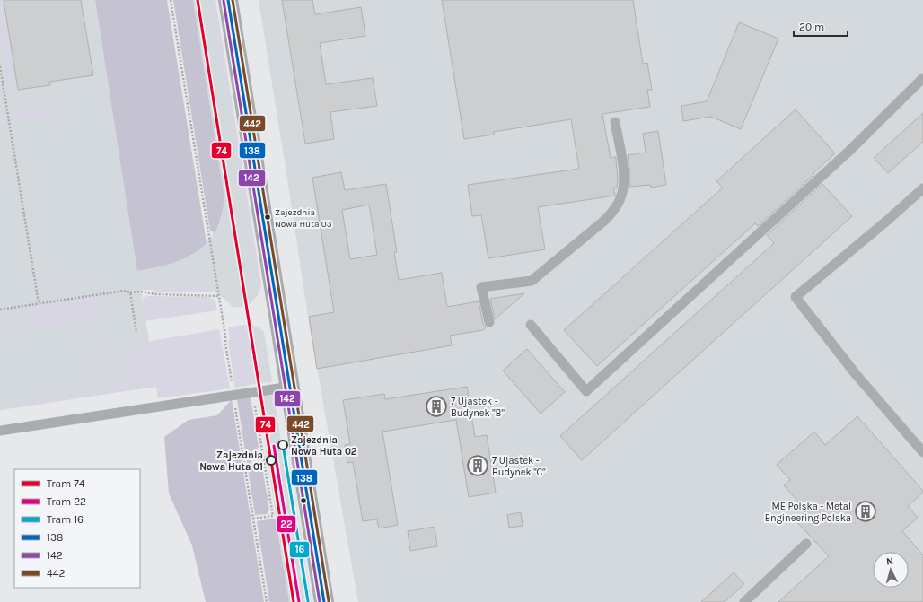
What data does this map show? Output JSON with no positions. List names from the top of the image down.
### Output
{
  "places": {
    "other": ["Zajezdnia Nowa Huta 03", "Zajezdnia Nowa Huta 02", "Zajezdnia Nowa Huta 01"],
    "building": ["7 Ujastek - Budynek \"B\"", "7 Ujastek - Budynek \"C\"", "ME Polska - Metal Engineering Polska"]
  },
  "lines": [
    "tram line 74",
    "transit line 138",
    "transit line 442",
    "transit line 142",
    "tram line 16",
    "tram line 22"
  ],
  "legend": [
    "Tram 74",
    "Tram 22",
    "Tram 16",
    "138",
    "142",
    "442"
  ],
  "scale_bar": "20 m",
  "north": "top"
}
